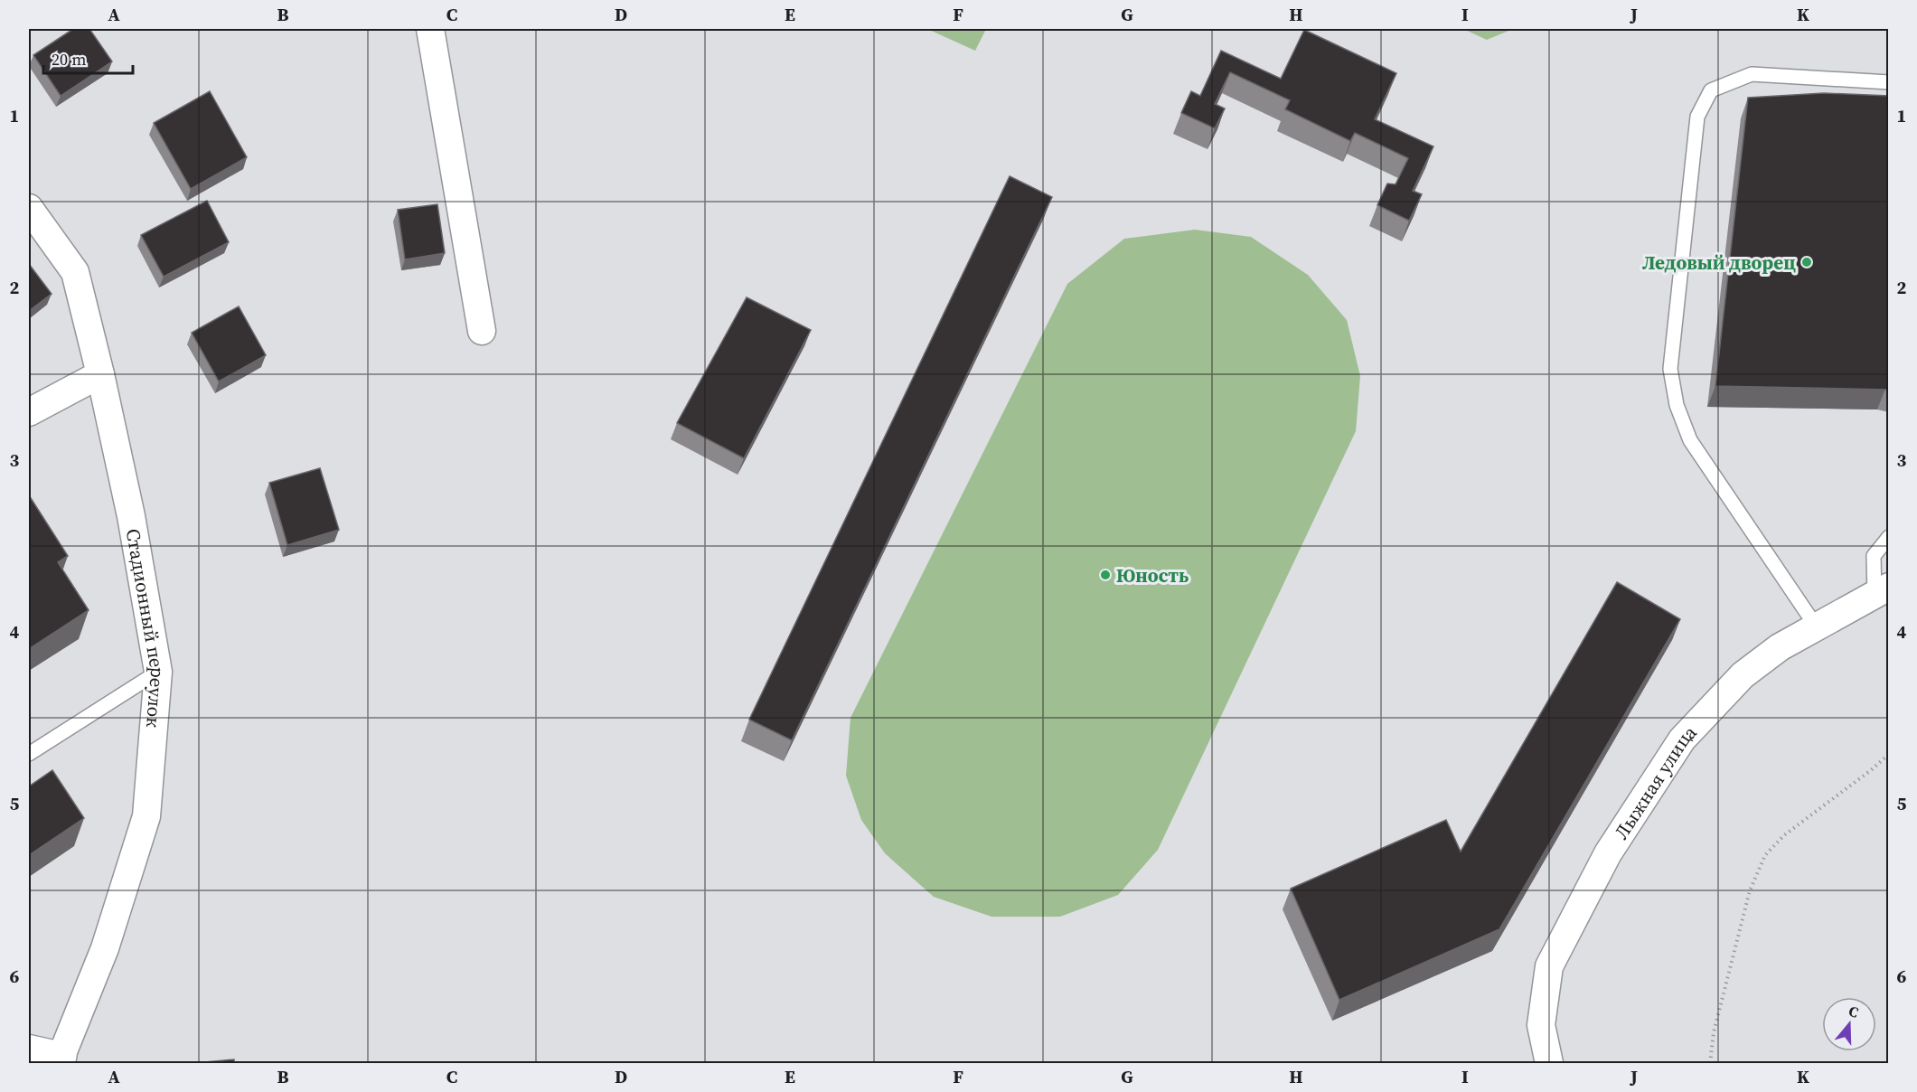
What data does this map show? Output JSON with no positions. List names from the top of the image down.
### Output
{
  "streets": {
    "street": ["Стадионный переулок", "Лыжная улица"]
  },
  "places": ["Ледовый дворец", "Юность"],
  "scale_bar": "20 m",
  "north": "top",
  "grid": {
    "columns": [
      "A",
      "B",
      "C",
      "D",
      "E",
      "F",
      "G",
      "H",
      "I",
      "J",
      "K"
    ],
    "rows": [
      "1",
      "2",
      "3",
      "4",
      "5",
      "6"
    ]
  }
}
